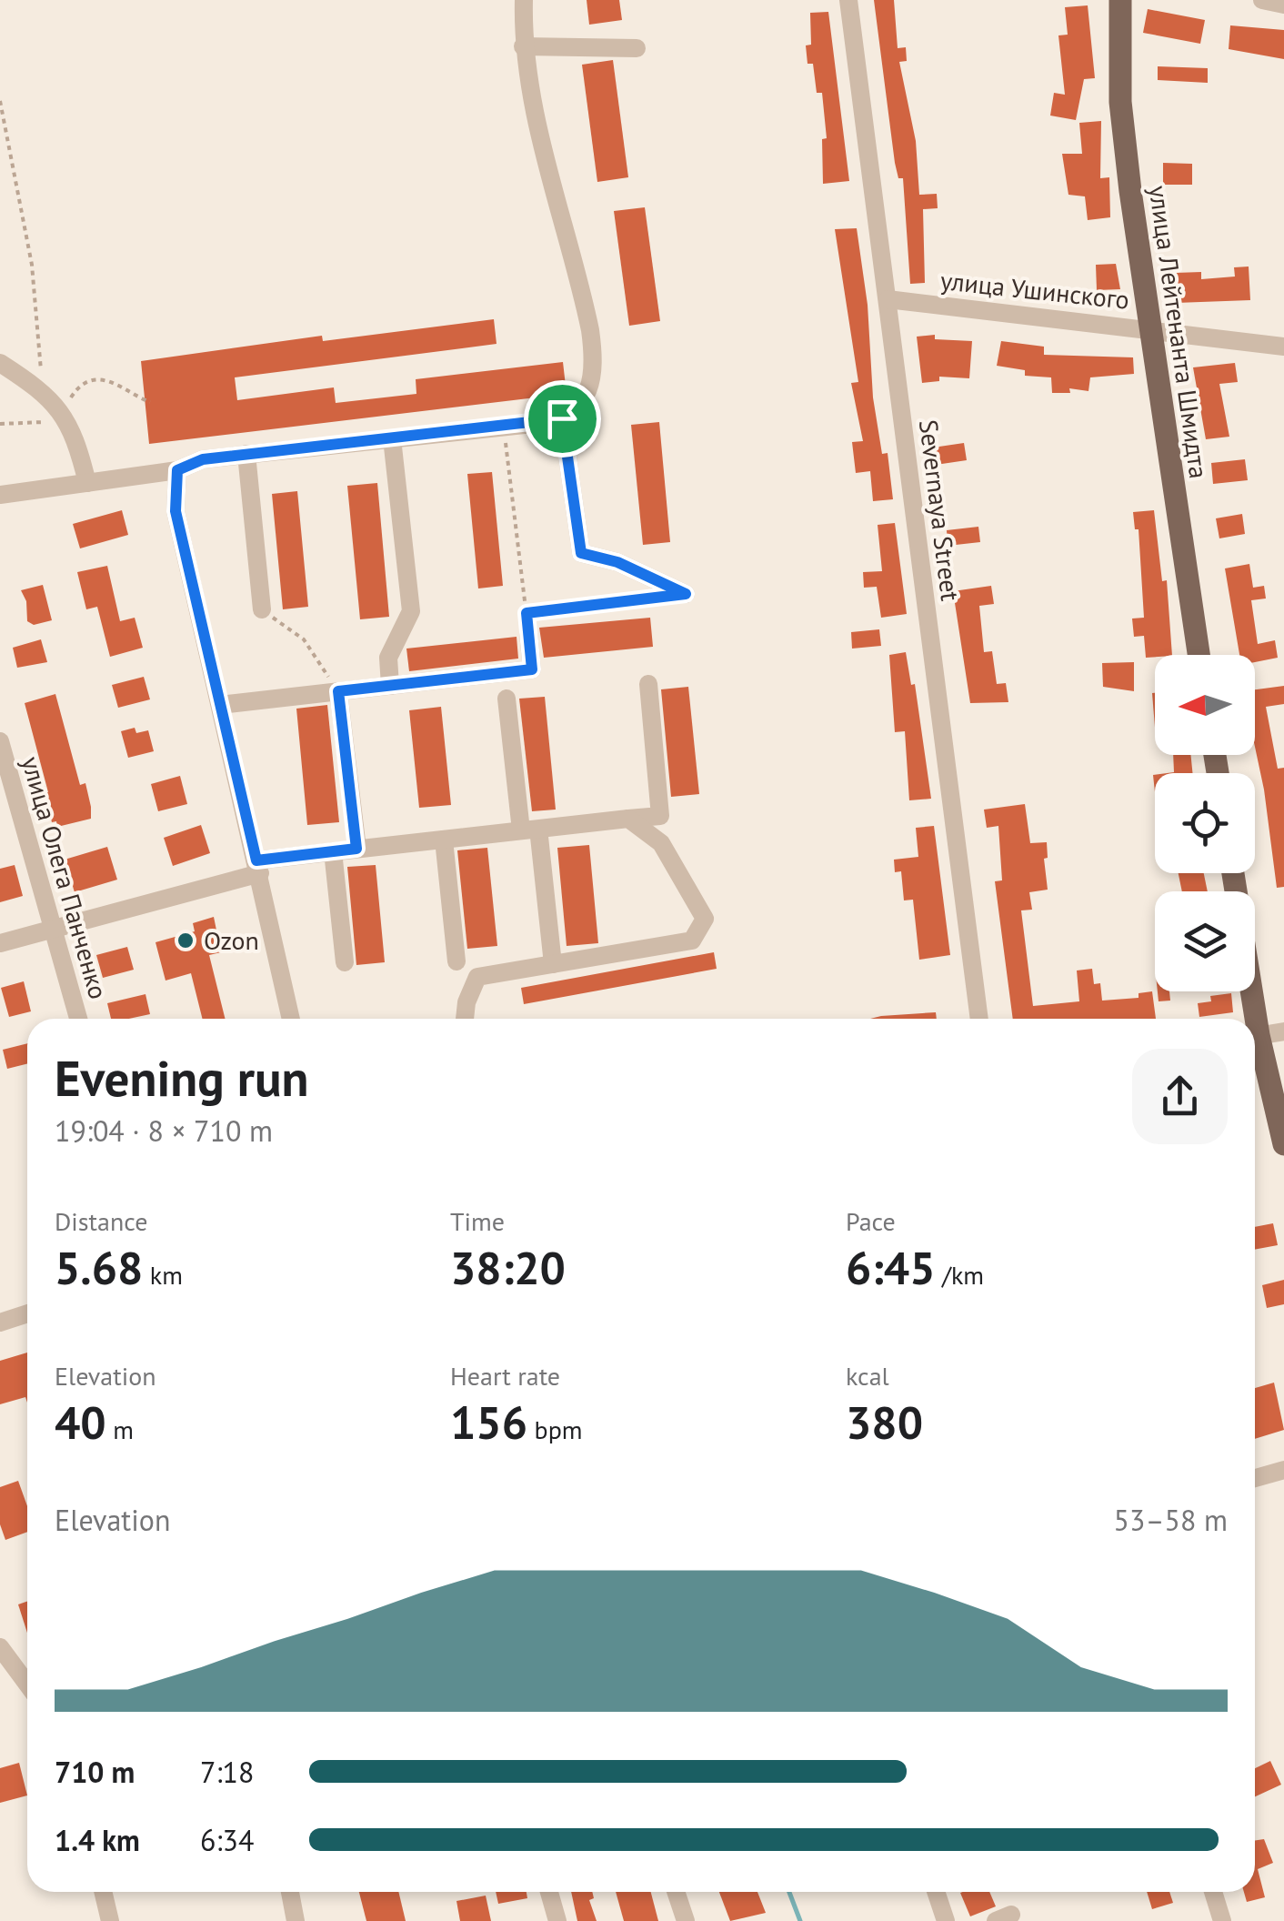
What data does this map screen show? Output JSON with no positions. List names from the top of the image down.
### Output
{
  "streets": {
    "main road": ["улица Лейтенанта Шмидта"],
    "street": ["улица Ушинского", "Severnaya Street", "улица Олега Панченко"]
  },
  "crossings": [
    ["улица Ушинского", "улица Лейтенанта Шмидта"],
    ["улица Ушинского", "Severnaya Street"]
  ],
  "places": ["Ozon"],
  "north": "left",
  "page": {
    "heading": ["Evening run", "19:04 · 8 × 710 m"],
    "stats": [
      ["Distance", "5.68 km"],
      ["Time", "38:20"],
      ["Pace", "6:45 /km"],
      ["Elevation", "40 m"],
      ["Heart rate", "156 bpm"],
      ["kcal", "380"]
    ],
    "chart": ["Elevation", "53–58 m"],
    "list": [
      {
        "name": "710 m",
        "note": "7:18"
      },
      {
        "name": "1.4 km",
        "note": "6:34"
      }
    ]
  }
}
